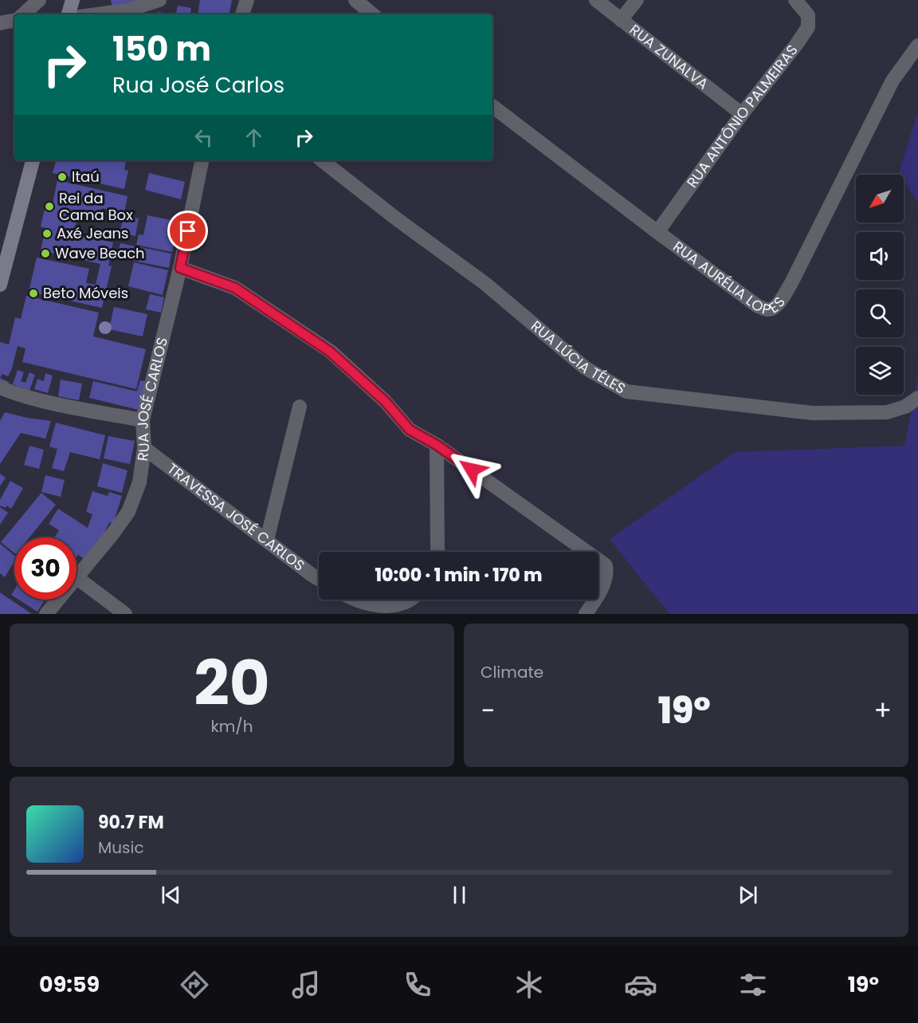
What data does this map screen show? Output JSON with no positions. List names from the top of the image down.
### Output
{
  "streets": {
    "street": [
      "RUA ZUNALVA",
      "RUA ANTÔNIO PALMEIRAS",
      "RUA AURÉLIA LOPES",
      "RUA LÚCIA TÉLES",
      "RUA JOSÉ CARLOS",
      "TRAVESSA JOSÉ CARLOS"
    ]
  },
  "crossings": [
    ["RUA ZUNALVA", "RUA ANTÔNIO PALMEIRAS"],
    ["RUA ANTÔNIO PALMEIRAS", "RUA AURÉLIA LOPES"],
    ["RUA JOSÉ CARLOS", "TRAVESSA JOSÉ CARLOS"]
  ],
  "places": [
    "Itaú",
    "Rei da Cama Box",
    "Axé Jeans",
    "Wave Beach",
    "Beto Móveis"
  ],
  "north": "bottom left",
  "page": {
    "turn": ["150 m", "Rua José Carlos"],
    "limit": "30",
    "trip": "10:00 · 1 min · 170 m",
    "tile": [
      ["20", "km/h"],
      "Climate"
    ],
    "heat": ["−", "19°", "+"],
    "song": ["90.7 FM", "Music"],
    "tabs": ["09:59", "19°"]
  }
}
